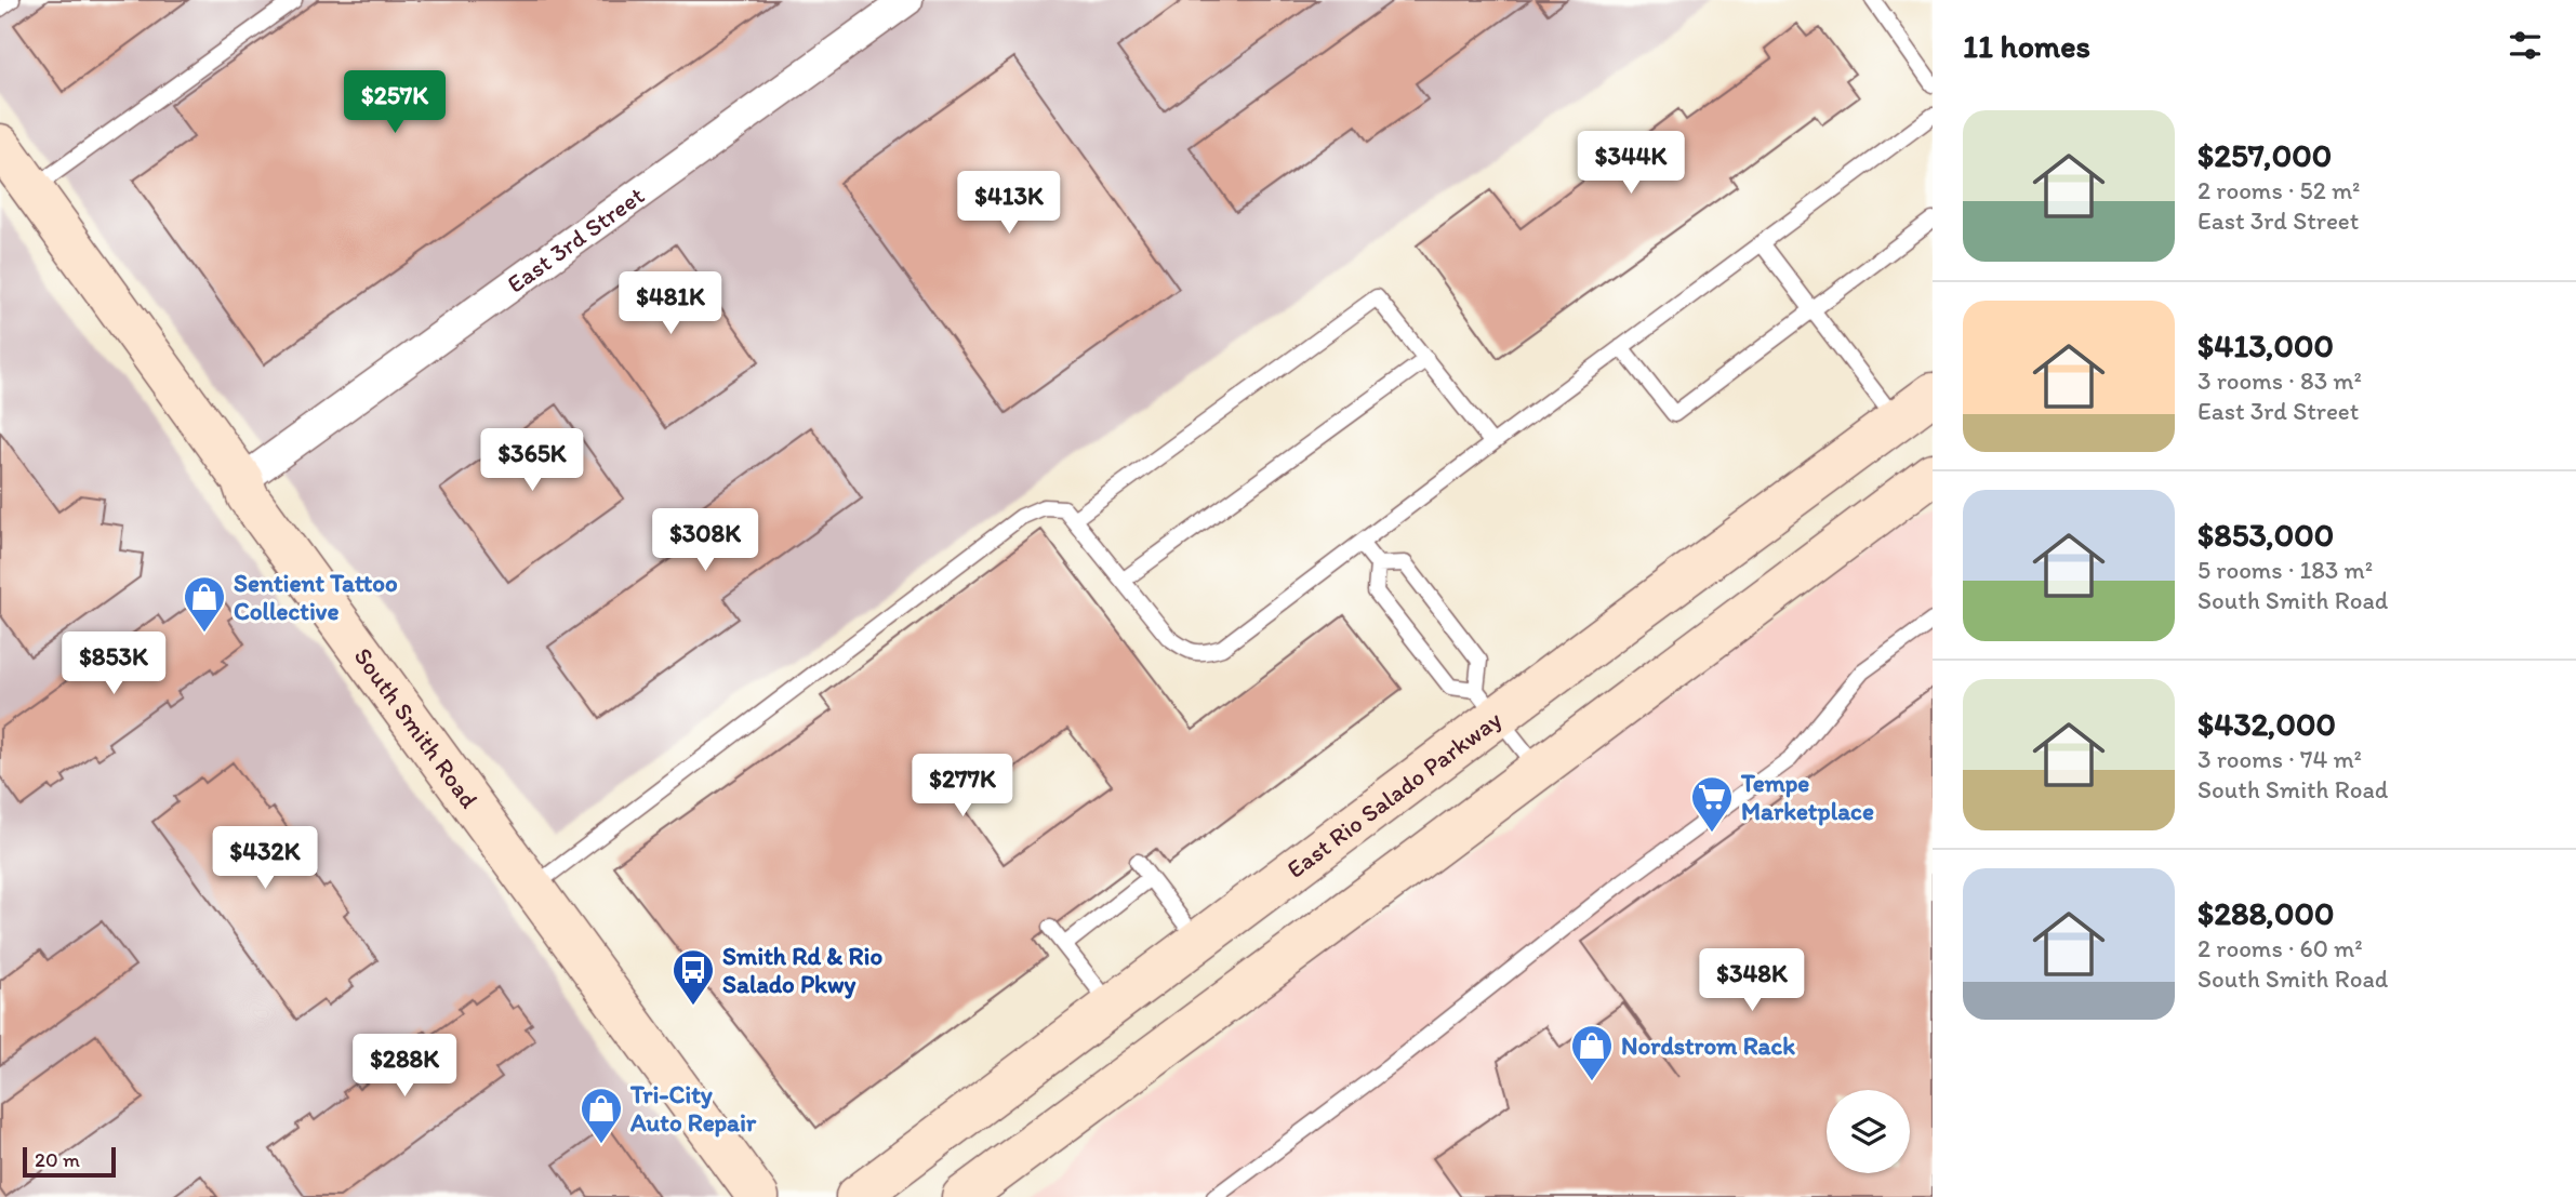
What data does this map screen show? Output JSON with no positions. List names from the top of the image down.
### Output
{
  "streets": {
    "main road": ["South Smith Road", "East Rio Salado Parkway"],
    "street": ["East 3rd Street"]
  },
  "crossings": [
    ["East 3rd Street", "South Smith Road"]
  ],
  "places": {
    "shop": ["Sentient Tattoo Collective", "Nordstrom Rack", "Tri-City Auto Repair"],
    "supermarket": ["Tempe Marketplace"],
    "bus stop": ["Smith Rd & Rio Salado Pkwy"]
  },
  "scale_bar": "20 m",
  "page": {
    "heading": "11 homes",
    "price": [
      "$257K",
      "$344K",
      "$413K",
      "$481K",
      "$365K",
      "$308K",
      "$853K",
      "$277K",
      "$432K",
      "$348K",
      "$288K"
    ],
    "list": [
      {
        "name": "$257,000",
        "note": "2 rooms · 52 m² · East 3rd Street"
      },
      {
        "name": "$413,000",
        "note": "3 rooms · 83 m² · East 3rd Street"
      },
      {
        "name": "$853,000",
        "note": "5 rooms · 183 m² · South Smith Road"
      },
      {
        "name": "$432,000",
        "note": "3 rooms · 74 m² · South Smith Road"
      },
      {
        "name": "$288,000",
        "note": "2 rooms · 60 m² · South Smith Road"
      }
    ],
    "scale": "20 m"
  }
}
